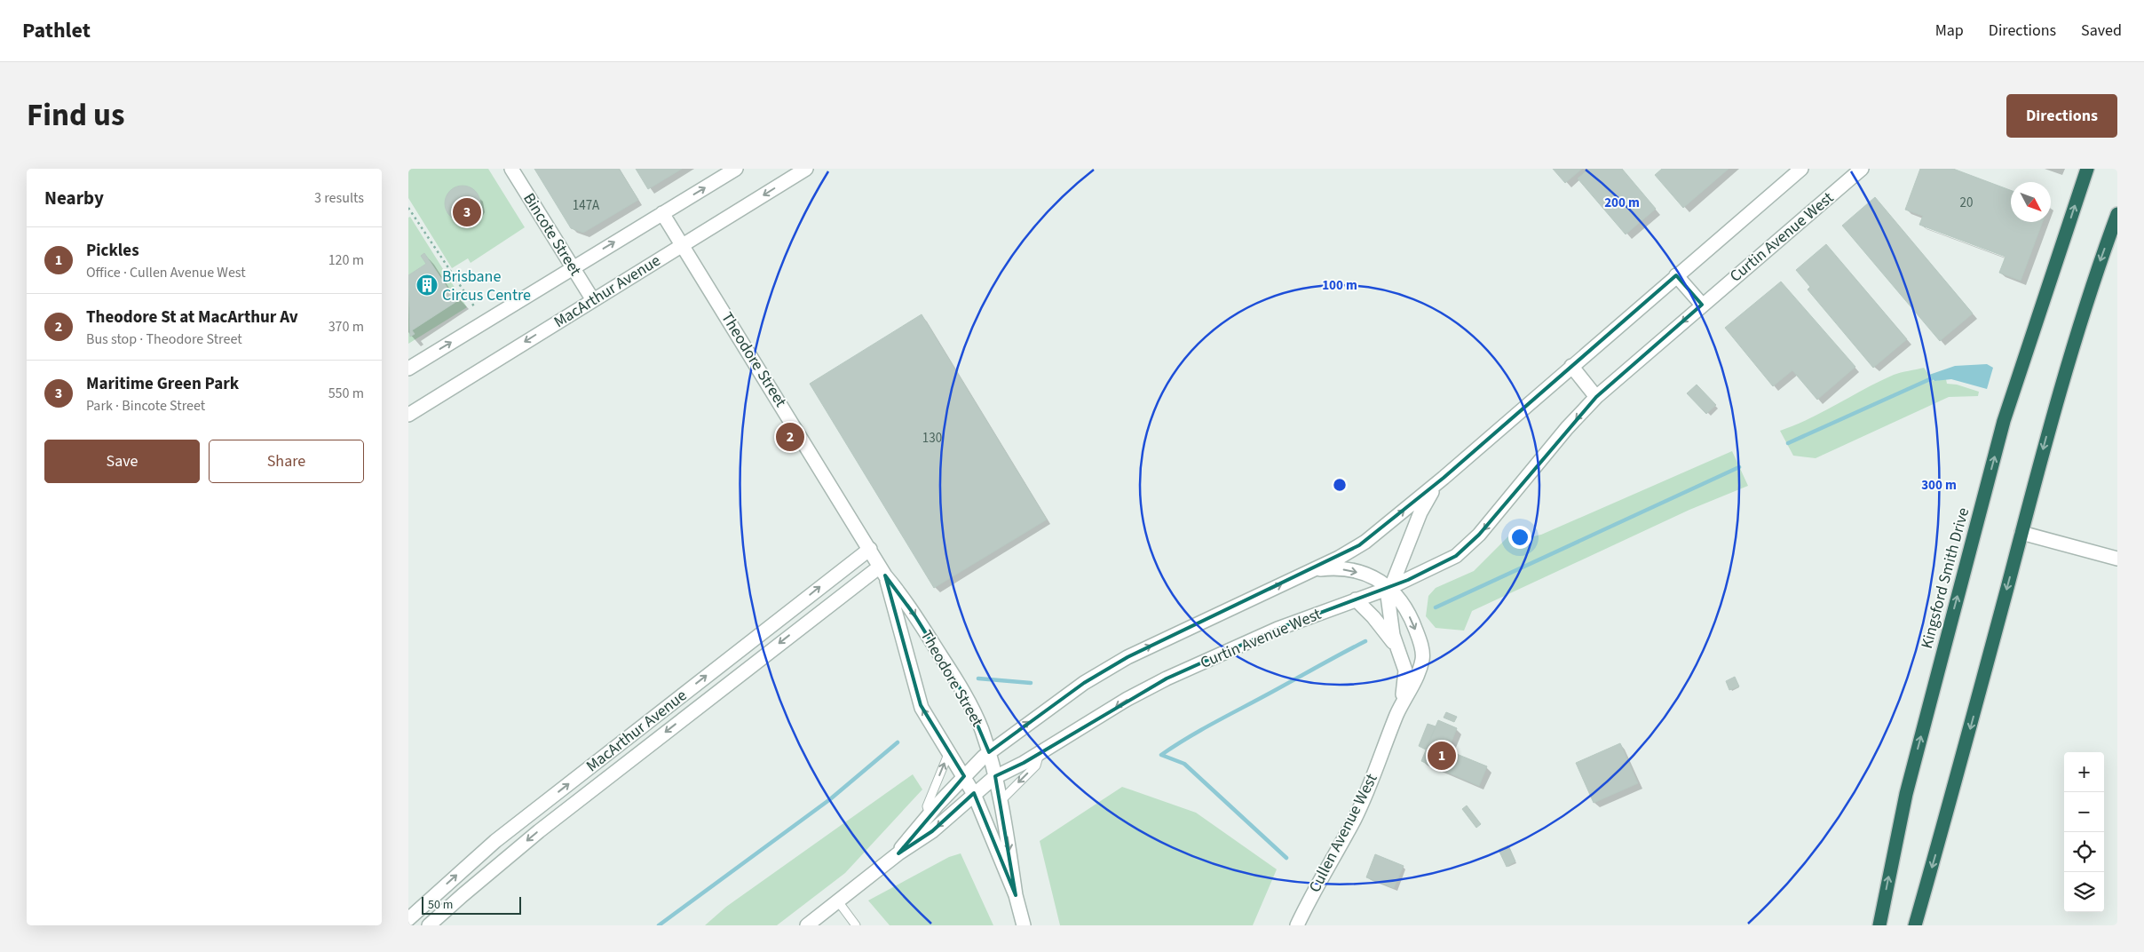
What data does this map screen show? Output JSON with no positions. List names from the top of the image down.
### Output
{
  "streets": {
    "highway": ["Kingsford Smith Drive"],
    "street": [
      "Bincote Street",
      "Curtin Avenue West",
      "MacArthur Avenue",
      "Theodore Street",
      "Cullen Avenue West"
    ]
  },
  "crossings": [
    ["Bincote Street", "MacArthur Avenue"],
    ["Curtin Avenue West", "Theodore Street"],
    ["Curtin Avenue West", "Cullen Avenue West"],
    ["MacArthur Avenue", "Theodore Street"]
  ],
  "places": {
    "building": ["Brisbane Circus Centre"]
  },
  "house_numbers": ["20", "147A", "130"],
  "scale_bar": "50 m",
  "north": "bottom right",
  "page": {
    "header": "Pathlet",
    "nav": ["Map", "Directions", "Saved"],
    "title": "Find us",
    "buttons": [
      "Directions",
      ["Save", "Share"]
    ],
    "heading": ["Nearby", "3 results"],
    "pins": ["3", "2", "1"],
    "list": [
      {
        "mark": "1",
        "name": "Pickles",
        "note": "Office · Cullen Avenue West",
        "value": "120 m"
      },
      {
        "mark": "2",
        "name": "Theodore St at MacArthur Av",
        "note": "Bus stop · Theodore Street",
        "value": "370 m"
      },
      {
        "mark": "3",
        "name": "Maritime Green Park",
        "note": "Park · Bincote Street",
        "value": "550 m"
      }
    ],
    "map_buttons": ["+", "−"],
    "scale": "50 m"
  },
  "rings": ["200 m", "100 m", "300 m"]
}
